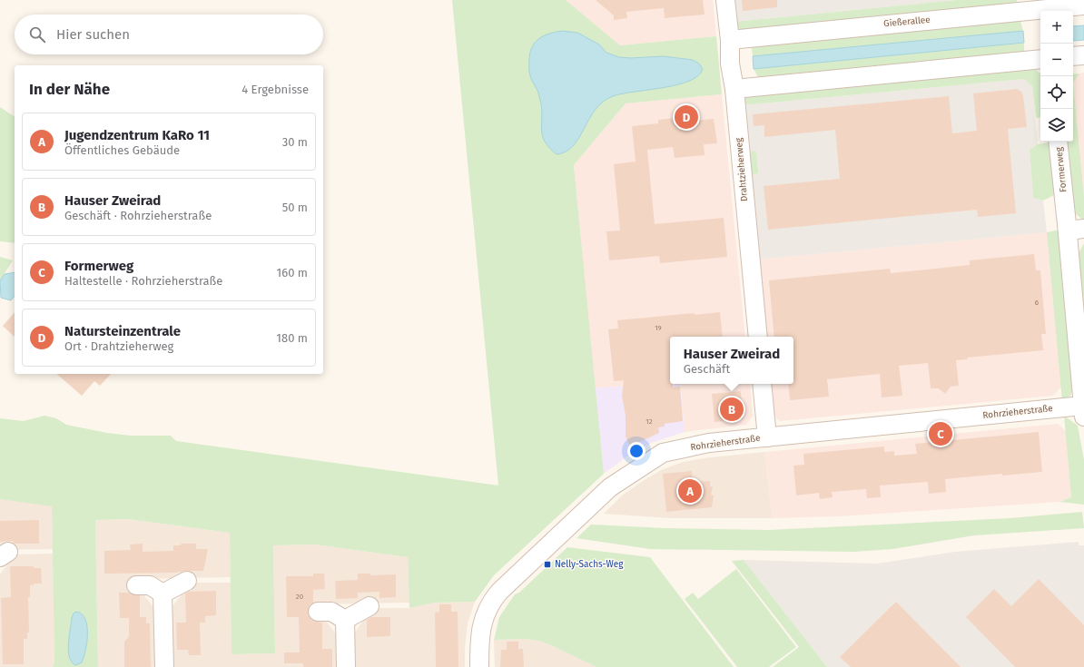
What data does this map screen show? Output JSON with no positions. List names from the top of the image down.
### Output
{
  "streets": {
    "street": [
      "Gießerallee",
      "Drahtzieherweg",
      "Formerweg",
      "Rohrzieherstraße"
    ]
  },
  "crossings": [
    ["Gießerallee", "Drahtzieherweg"],
    ["Formerweg", "Rohrzieherstraße"]
  ],
  "places": {
    "transit": ["Nelly-Sachs-Weg"]
  },
  "house_numbers": [
    "6",
    "19",
    "12",
    "20"
  ],
  "page": {
    "map_buttons": ["+", "−"],
    "search": "Hier suchen",
    "heading": ["In der Nähe", "4 Ergebnisse"],
    "pins": [
      "D",
      "B",
      "C",
      "A"
    ],
    "list": [
      {
        "mark": "A",
        "name": "Jugendzentrum KaRo 11",
        "note": "Öffentliches Gebäude",
        "value": "30 m"
      },
      {
        "mark": "B",
        "name": "Hauser Zweirad",
        "note": "Geschäft · Rohrzieherstraße",
        "value": "50 m"
      },
      {
        "mark": "C",
        "name": "Formerweg",
        "note": "Haltestelle · Rohrzieherstraße",
        "value": "160 m"
      },
      {
        "mark": "D",
        "name": "Natursteinzentrale",
        "note": "Ort · Drahtzieherweg",
        "value": "180 m"
      }
    ],
    "popup": ["Hauser Zweirad", "Geschäft"]
  }
}
